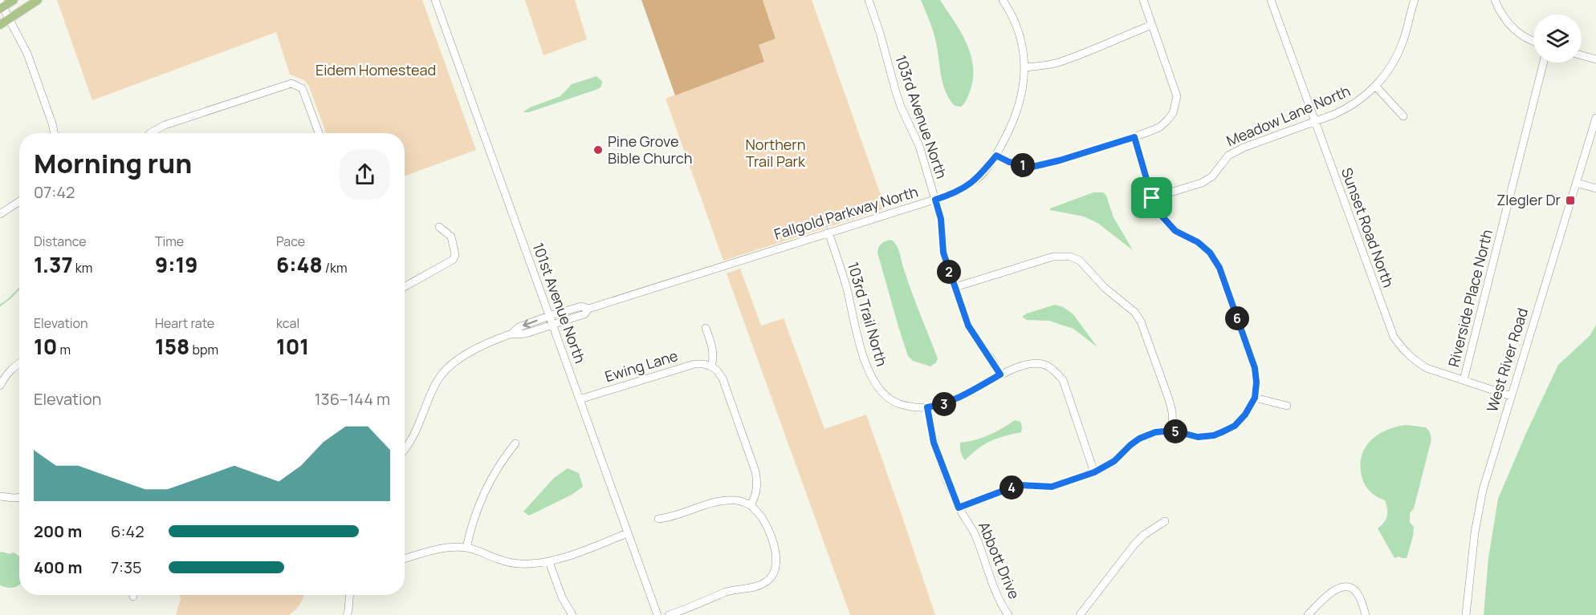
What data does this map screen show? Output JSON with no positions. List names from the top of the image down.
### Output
{
  "streets": {
    "street": [
      "Meadow Lane North",
      "103rd Avenue North",
      "Fallgold Parkway North",
      "Sunset Road North",
      "Riverside Place North",
      "101st Avenue North",
      "103rd Trail North",
      "West River Road",
      "Ewing Lane",
      "Abbott Drive"
    ]
  },
  "crossings": [
    ["Meadow Lane North", "Sunset Road North"],
    ["103rd Avenue North", "Fallgold Parkway North"],
    ["103rd Avenue North", "103rd Trail North"],
    ["Fallgold Parkway North", "101st Avenue North"],
    ["Fallgold Parkway North", "103rd Trail North"],
    ["Sunset Road North", "Riverside Place North"],
    ["Sunset Road North", "West River Road"],
    ["101st Avenue North", "Ewing Lane"],
    ["103rd Trail North", "Abbott Drive"]
  ],
  "parks": ["Eidem Homestead", "Northern Trail Park"],
  "places": {
    "other": ["Pine Grove Bible Church"],
    "transit": ["ZIegler Dr"]
  },
  "page": {
    "heading": ["Morning run", "07:42"],
    "pins": [
      "1",
      "2",
      "6",
      "3",
      "5",
      "4"
    ],
    "stats": [
      ["Distance", "1.37 km"],
      ["Time", "9:19"],
      ["Pace", "6:48 /km"],
      ["Elevation", "10 m"],
      ["Heart rate", "158 bpm"],
      ["kcal", "101"]
    ],
    "chart": ["Elevation", "136–144 m"],
    "list": [
      {
        "name": "200 m",
        "note": "6:42"
      },
      {
        "name": "400 m",
        "note": "7:35"
      }
    ]
  }
}
